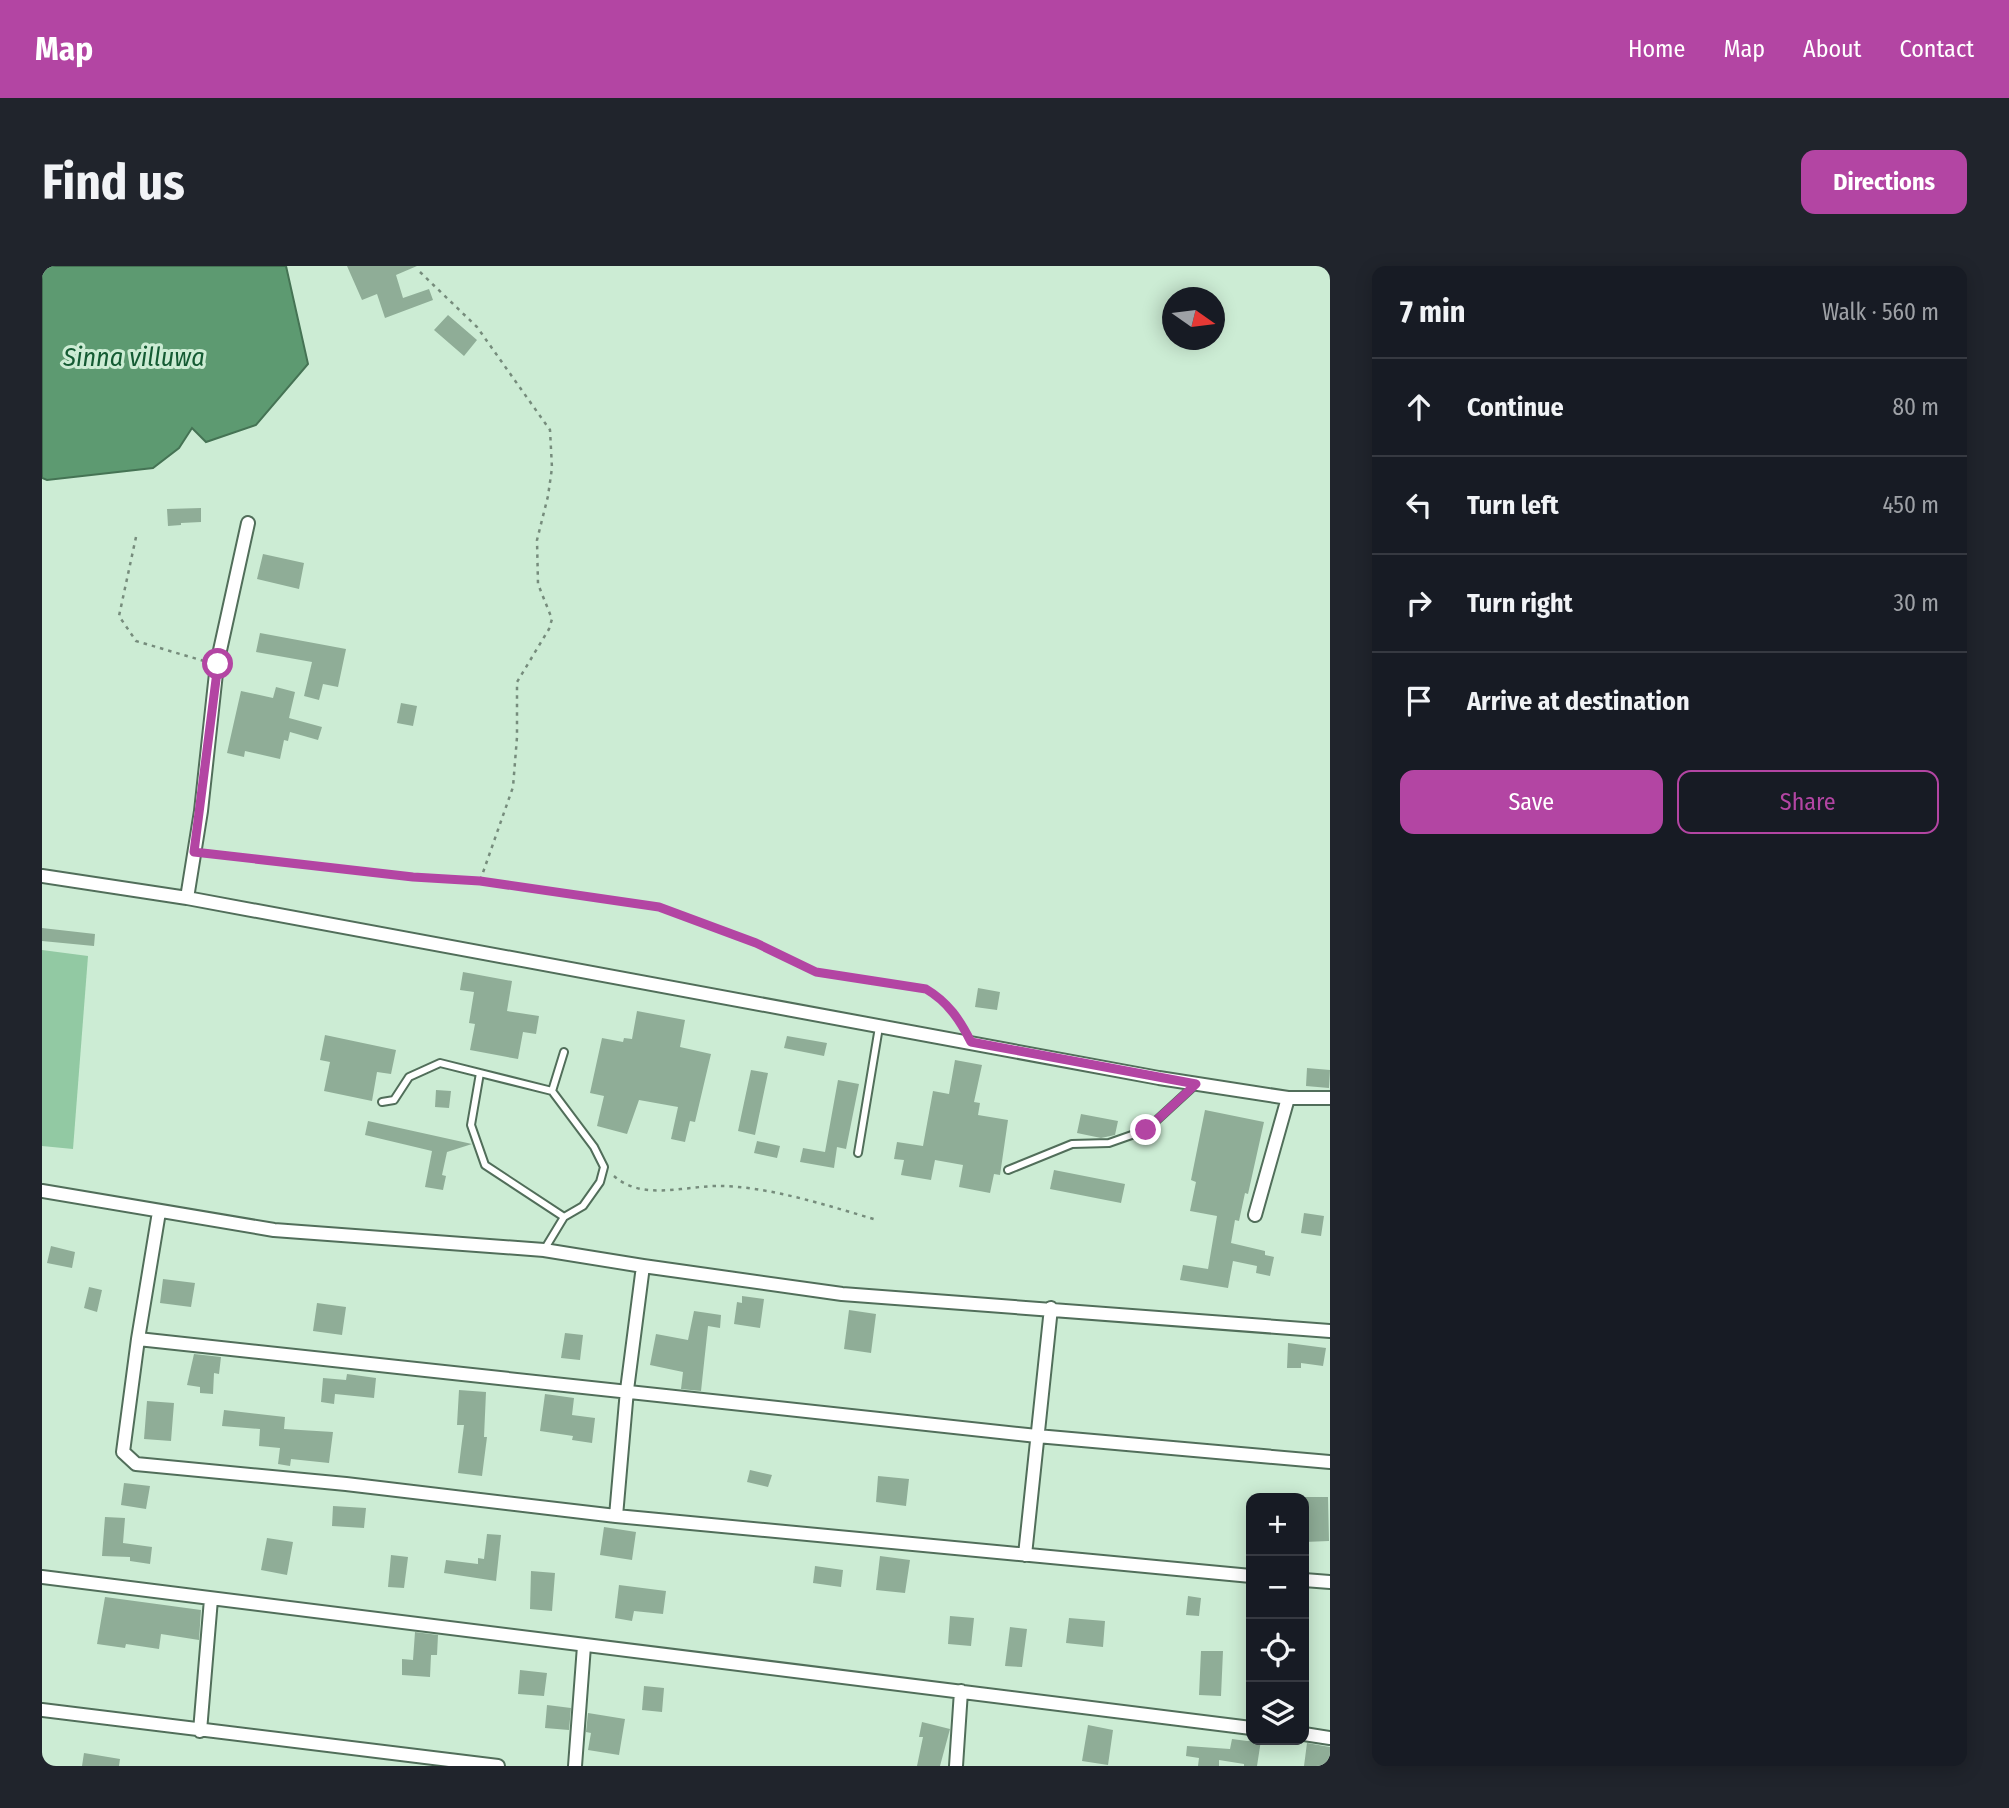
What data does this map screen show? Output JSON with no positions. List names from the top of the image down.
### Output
{
  "water": ["Sinna villuwa"],
  "north": "right",
  "page": {
    "header": "Map",
    "nav": [
      "Home",
      "Map",
      "About",
      "Contact"
    ],
    "buttons": [
      "Directions",
      ["Save", "Share"]
    ],
    "title": "Find us",
    "heading": ["7 min", "Walk · 560 m"],
    "list": [
      ["Continue", "80 m"],
      ["Turn left", "450 m"],
      ["Turn right", "30 m"],
      "Arrive at destination"
    ],
    "map_buttons": ["+", "−"]
  }
}
